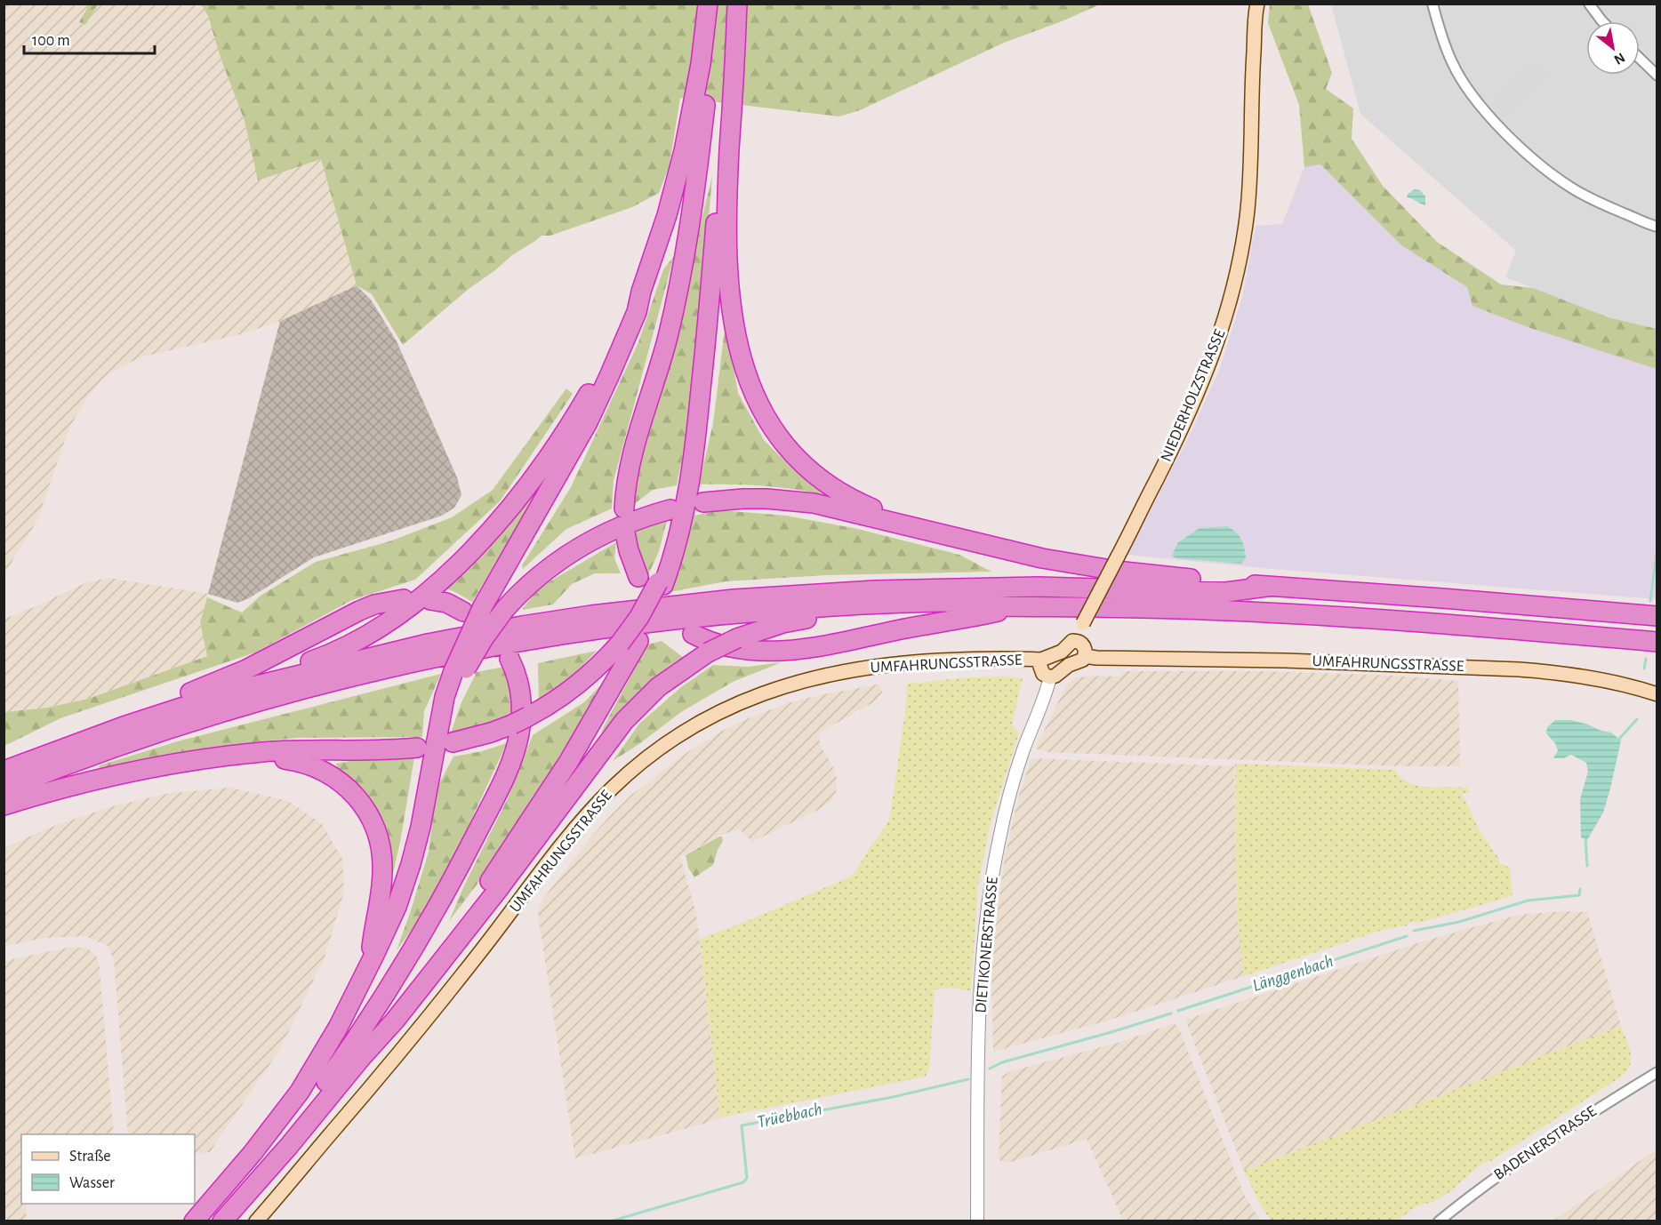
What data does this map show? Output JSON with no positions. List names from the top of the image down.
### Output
{
  "streets": {
    "main road": ["NIEDERHOLZSTRASSE", "UMFAHRUNGSSTRASSE"],
    "street": ["DIETIKONERSTRASSE", "BADENERSTRASSE"]
  },
  "water": ["Länggenbach", "Trüebbach"],
  "legend": ["Straße", "Wasser"],
  "scale_bar": "100 m",
  "north": "bottom right"
}
